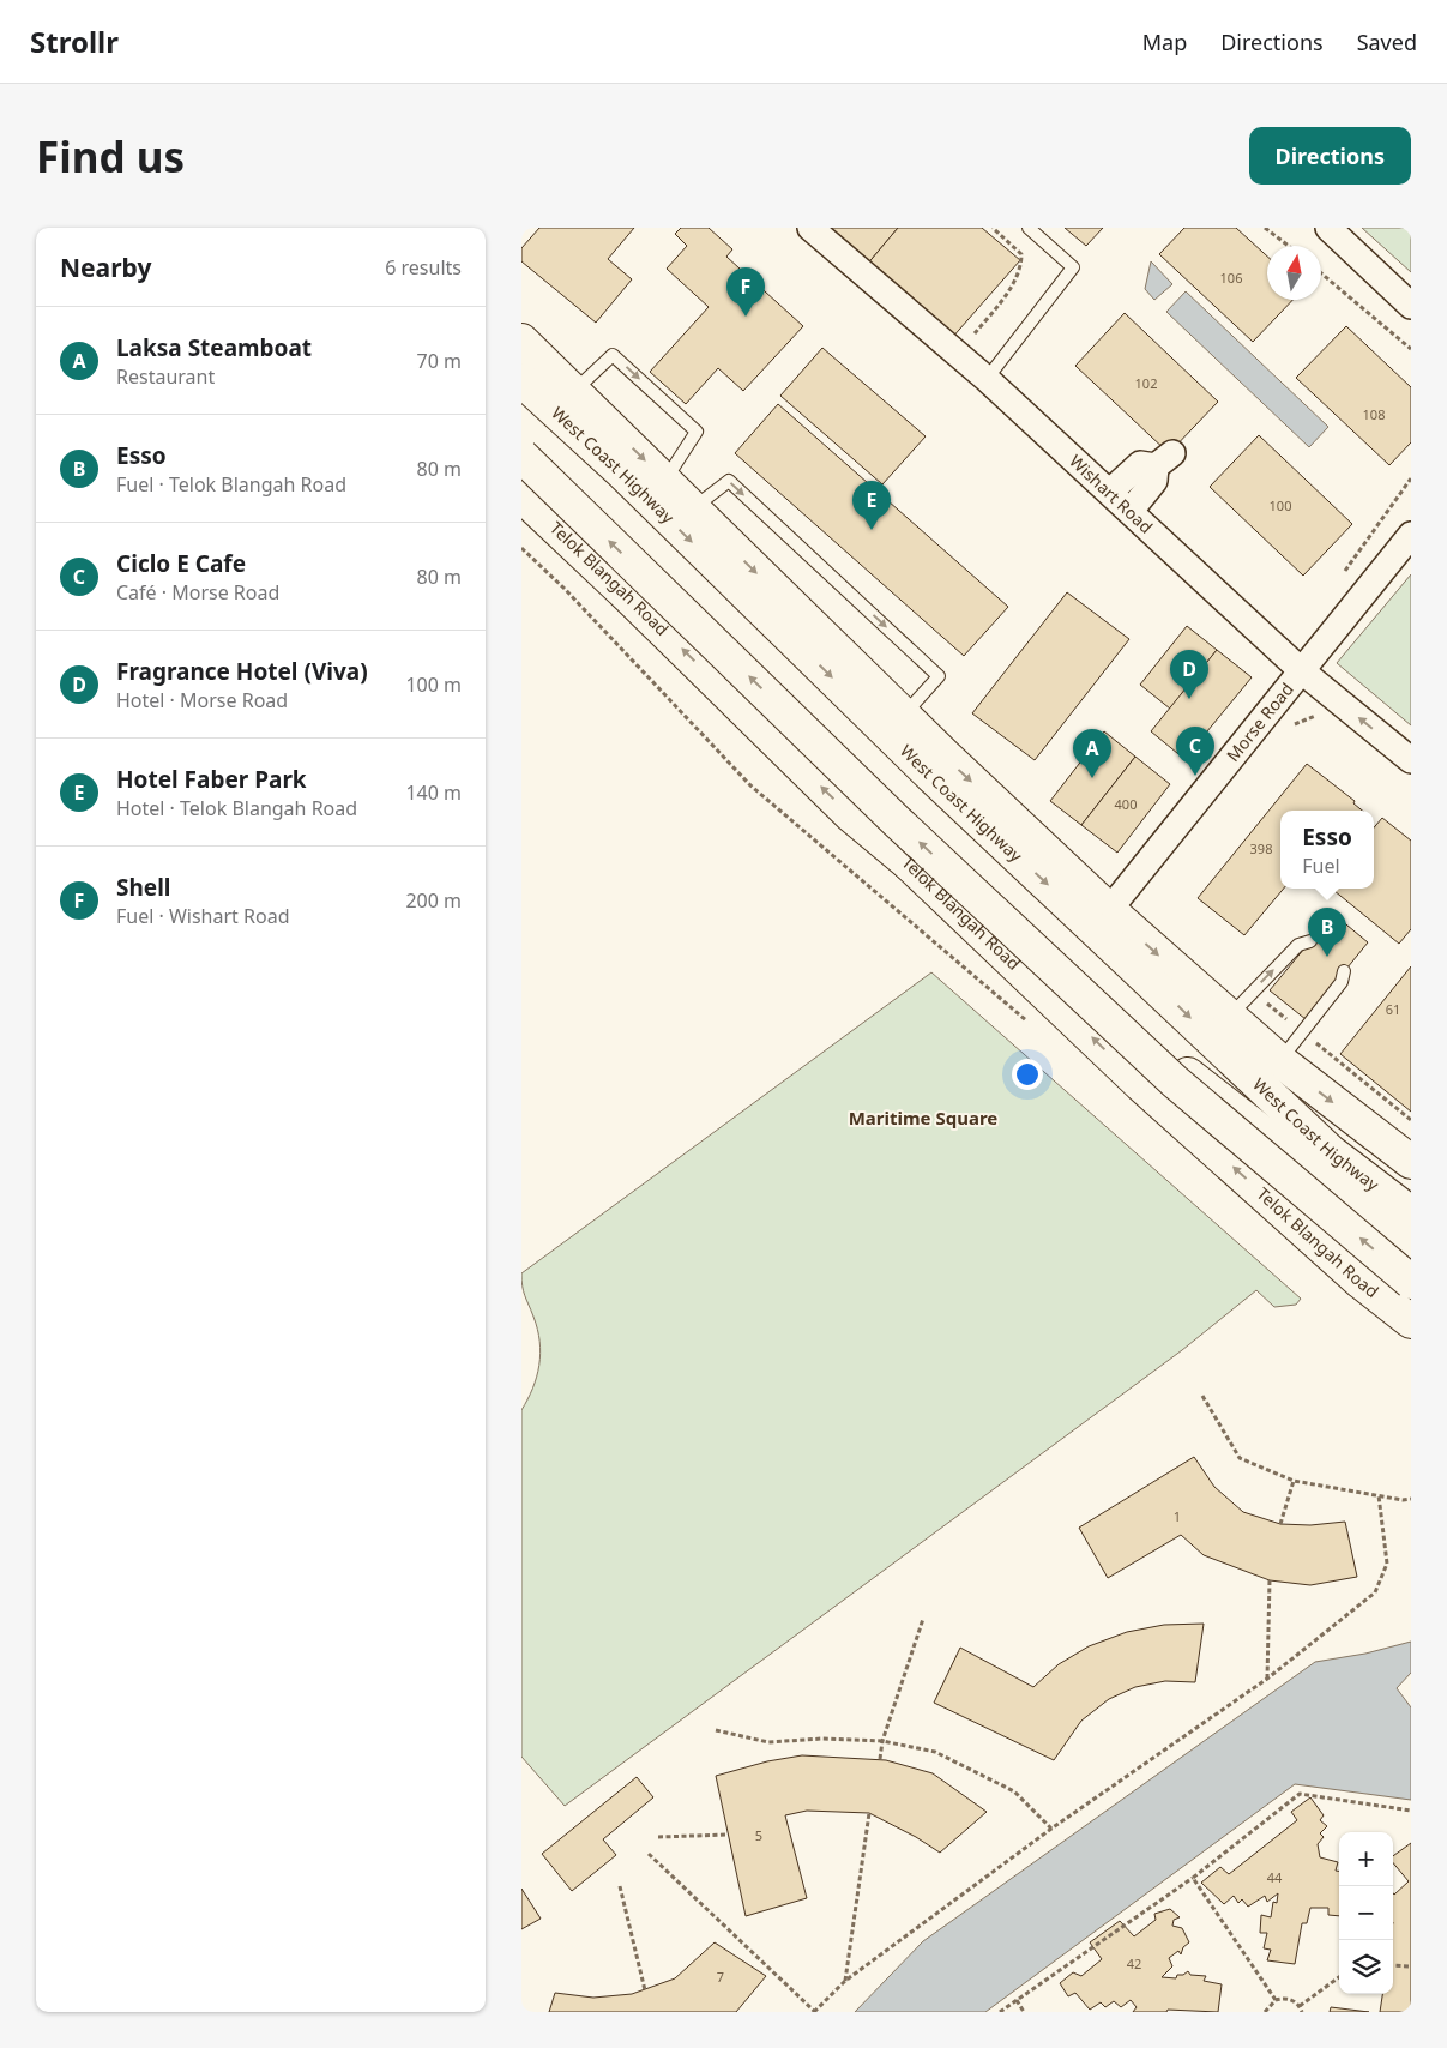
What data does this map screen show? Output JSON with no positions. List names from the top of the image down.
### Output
{
  "streets": {
    "main road": ["West Coast Highway", "Telok Blangah Road"],
    "street": ["Wishart Road", "Morse Road"]
  },
  "crossings": [
    ["Wishart Road", "Morse Road"]
  ],
  "districts": ["Maritime Square"],
  "house_numbers": [
    "106",
    "102",
    "108",
    "100",
    "400",
    "398",
    "61",
    "1",
    "5",
    "44",
    "42",
    "7"
  ],
  "north": "top",
  "page": {
    "header": "Strollr",
    "nav": ["Map", "Directions", "Saved"],
    "buttons": "Directions",
    "title": "Find us",
    "heading": ["Nearby", "6 results"],
    "pins": [
      "F",
      "E",
      "D",
      "C",
      "A",
      "B"
    ],
    "list": [
      {
        "mark": "A",
        "name": "Laksa Steamboat",
        "note": "Restaurant",
        "value": "70 m"
      },
      {
        "mark": "B",
        "name": "Esso",
        "note": "Fuel · Telok Blangah Road",
        "value": "80 m"
      },
      {
        "mark": "C",
        "name": "Ciclo E Cafe",
        "note": "Café · Morse Road",
        "value": "80 m"
      },
      {
        "mark": "D",
        "name": "Fragrance Hotel (Viva)",
        "note": "Hotel · Morse Road",
        "value": "100 m"
      },
      {
        "mark": "E",
        "name": "Hotel Faber Park",
        "note": "Hotel · Telok Blangah Road",
        "value": "140 m"
      },
      {
        "mark": "F",
        "name": "Shell",
        "note": "Fuel · Wishart Road",
        "value": "200 m"
      }
    ],
    "popup": ["Esso", "Fuel"],
    "map_buttons": ["+", "−"]
  }
}
